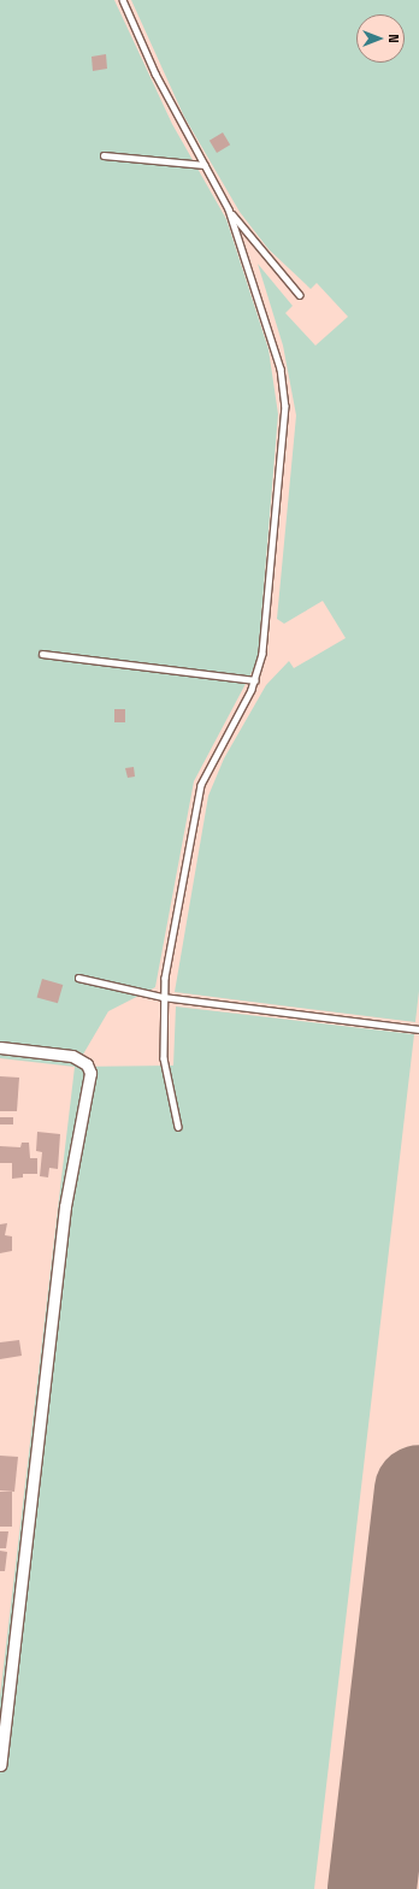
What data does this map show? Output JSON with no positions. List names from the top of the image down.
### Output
{
  "north": "right"
}
